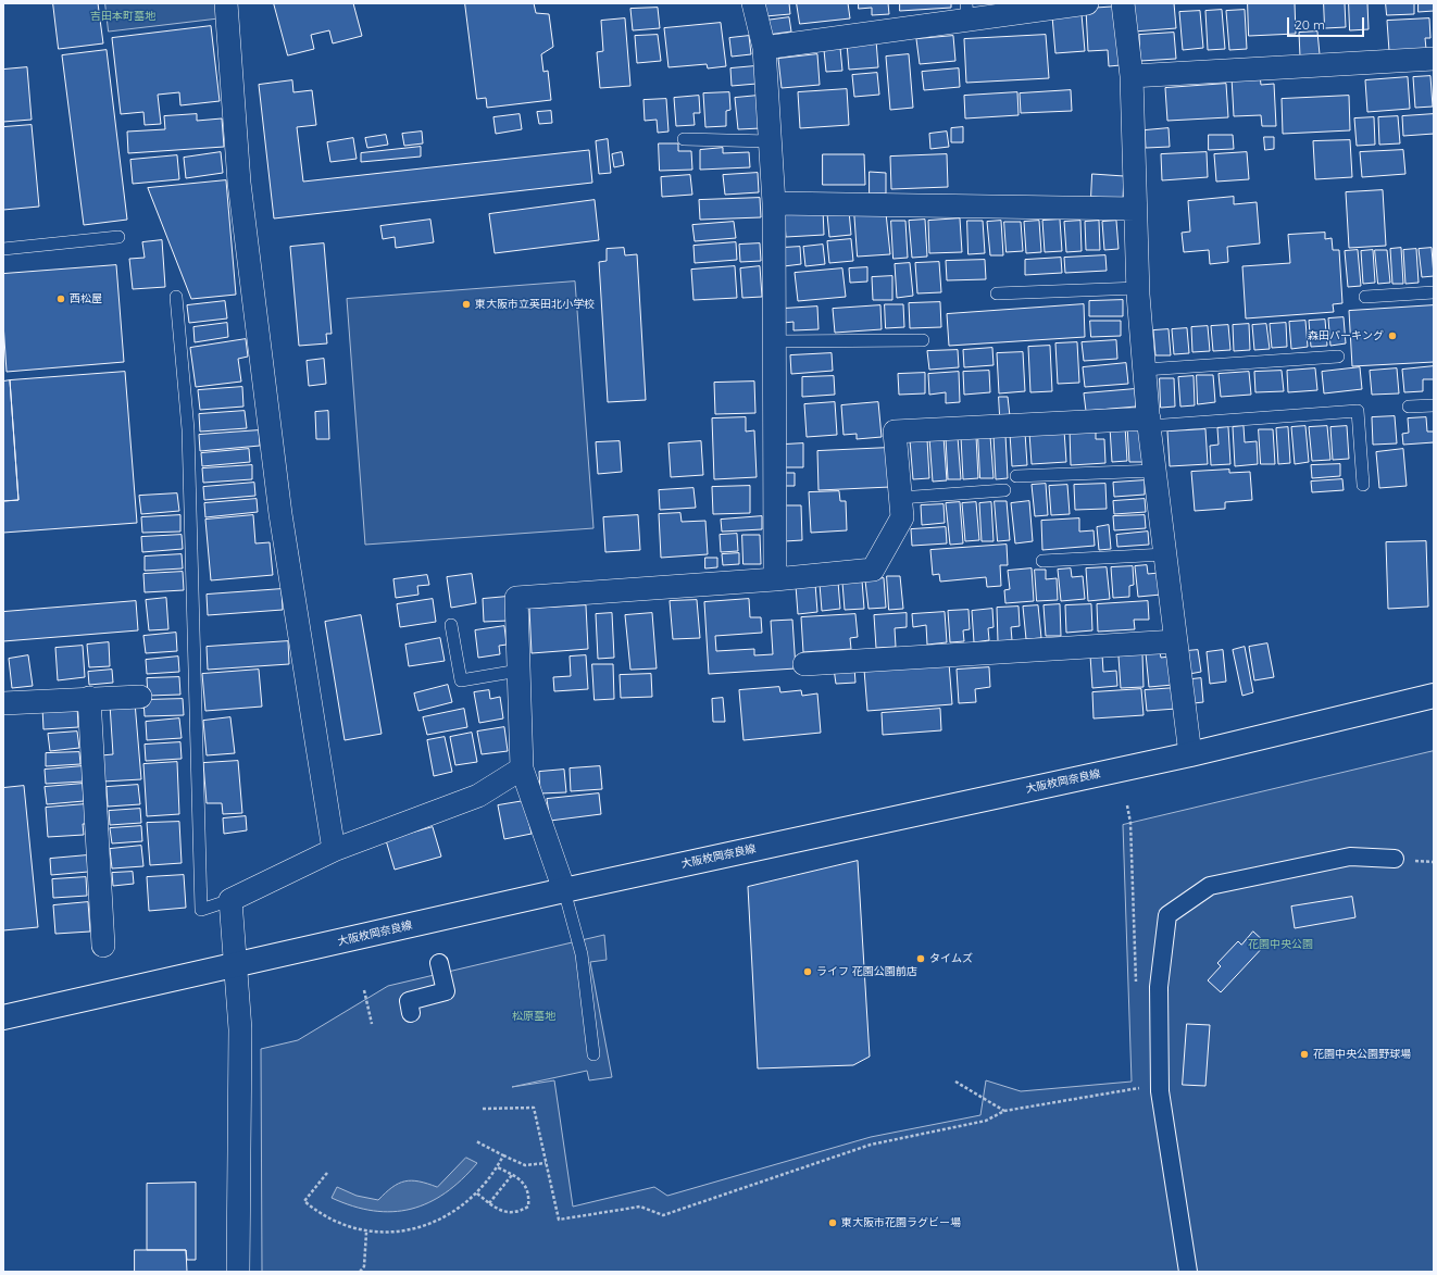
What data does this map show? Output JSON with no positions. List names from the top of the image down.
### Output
{
  "streets": {
    "main road": ["大阪枚岡奈良線"]
  },
  "parks": ["吉田本町墓地", "花園中央公園", "松原墓地"],
  "places": [
    "西松屋",
    "東大阪市立英田北小学校",
    "森田パーキング",
    "タイムズ",
    "ライフ 花園公園前店",
    "花園中央公園野球場",
    "東大阪市花園ラグビー場"
  ],
  "scale_bar": "20 m"
}
